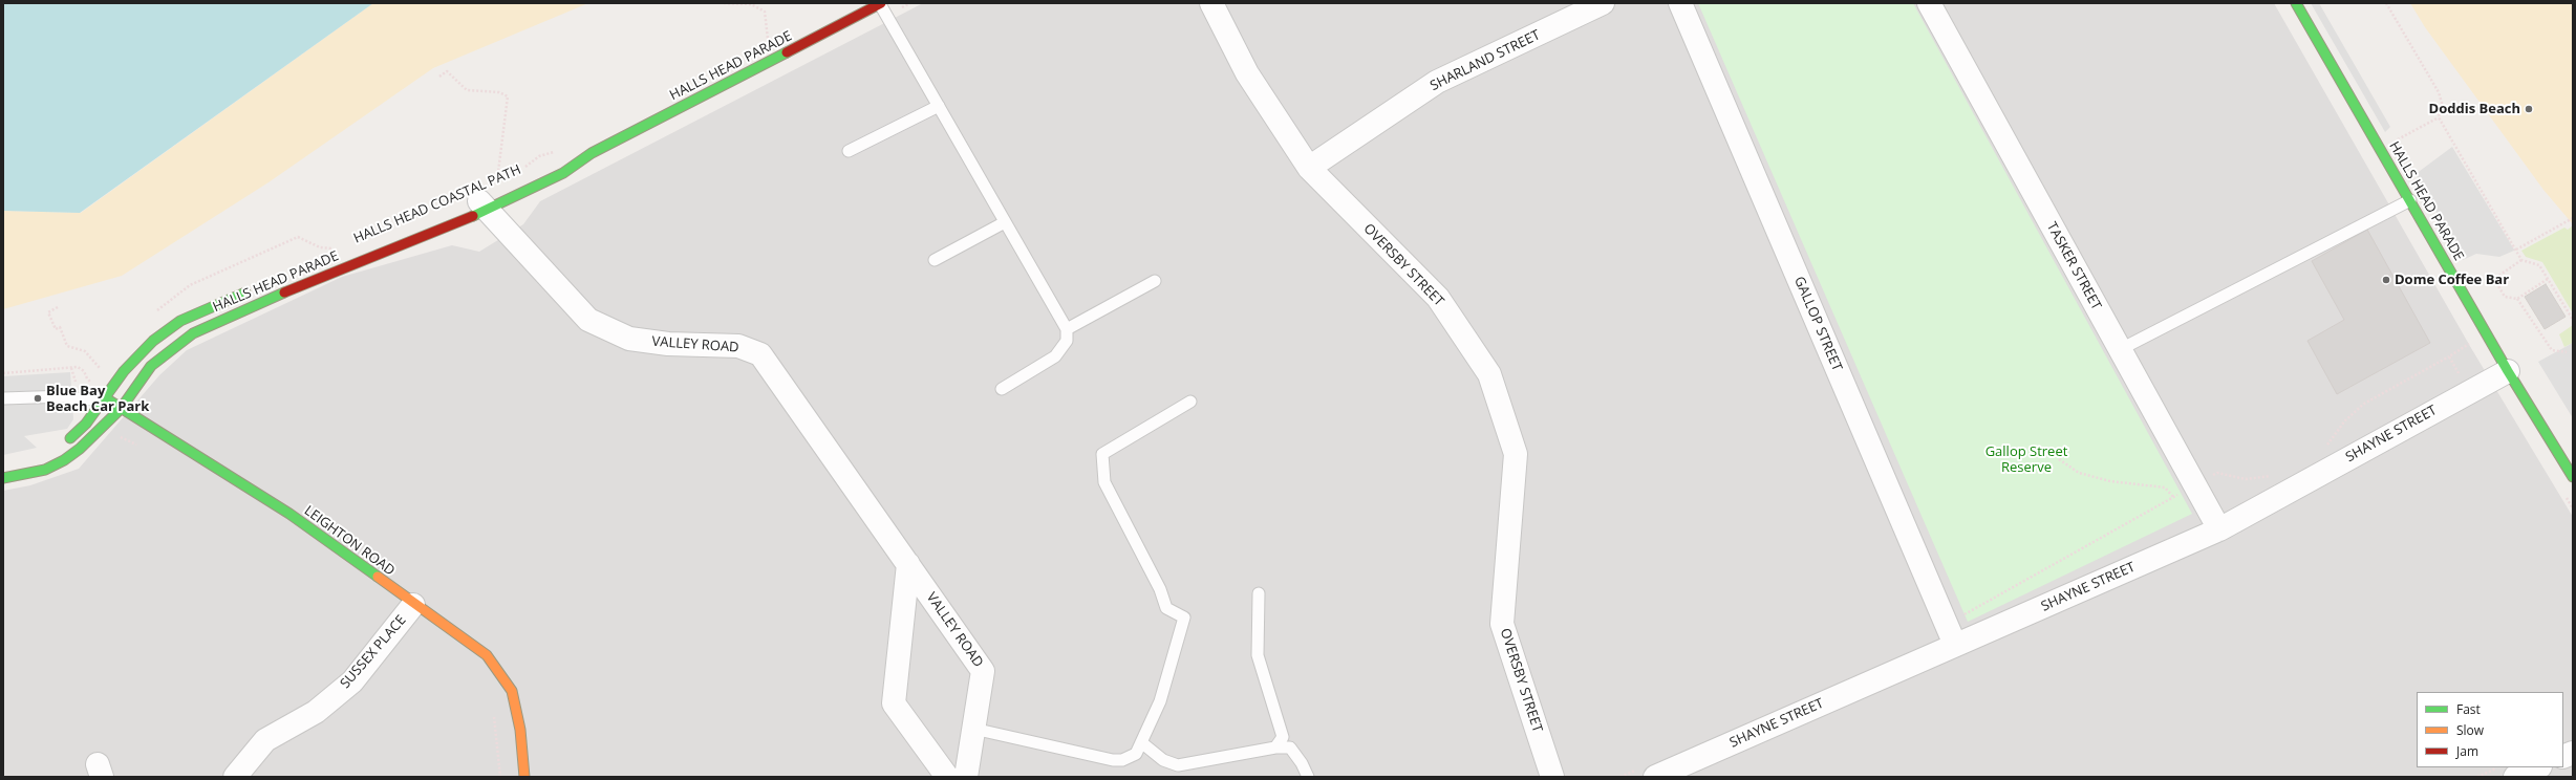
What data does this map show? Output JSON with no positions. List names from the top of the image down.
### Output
{
  "streets": {
    "street": [
      "SHARLAND STREET",
      "HALLS HEAD PARADE",
      "OVERSBY STREET",
      "TASKER STREET",
      "GALLOP STREET",
      "VALLEY ROAD",
      "SHAYNE STREET",
      "LEIGHTON ROAD",
      "SUSSEX PLACE"
    ],
    "path": ["HALLS HEAD COASTAL PATH"]
  },
  "crossings": [
    ["SHARLAND STREET", "OVERSBY STREET"],
    ["HALLS HEAD PARADE", "HALLS HEAD COASTAL PATH"],
    ["HALLS HEAD PARADE", "VALLEY ROAD"],
    ["HALLS HEAD PARADE", "SHAYNE STREET"],
    ["HALLS HEAD PARADE", "LEIGHTON ROAD"],
    ["HALLS HEAD COASTAL PATH", "VALLEY ROAD"],
    ["TASKER STREET", "SHAYNE STREET"],
    ["GALLOP STREET", "SHAYNE STREET"],
    ["LEIGHTON ROAD", "SUSSEX PLACE"]
  ],
  "parks": ["Gallop Street Reserve"],
  "places": ["Doddis Beach", "Dome Coffee Bar", "Blue Bay Beach Car Park"],
  "legend": ["Fast", "Slow", "Jam"]
}
